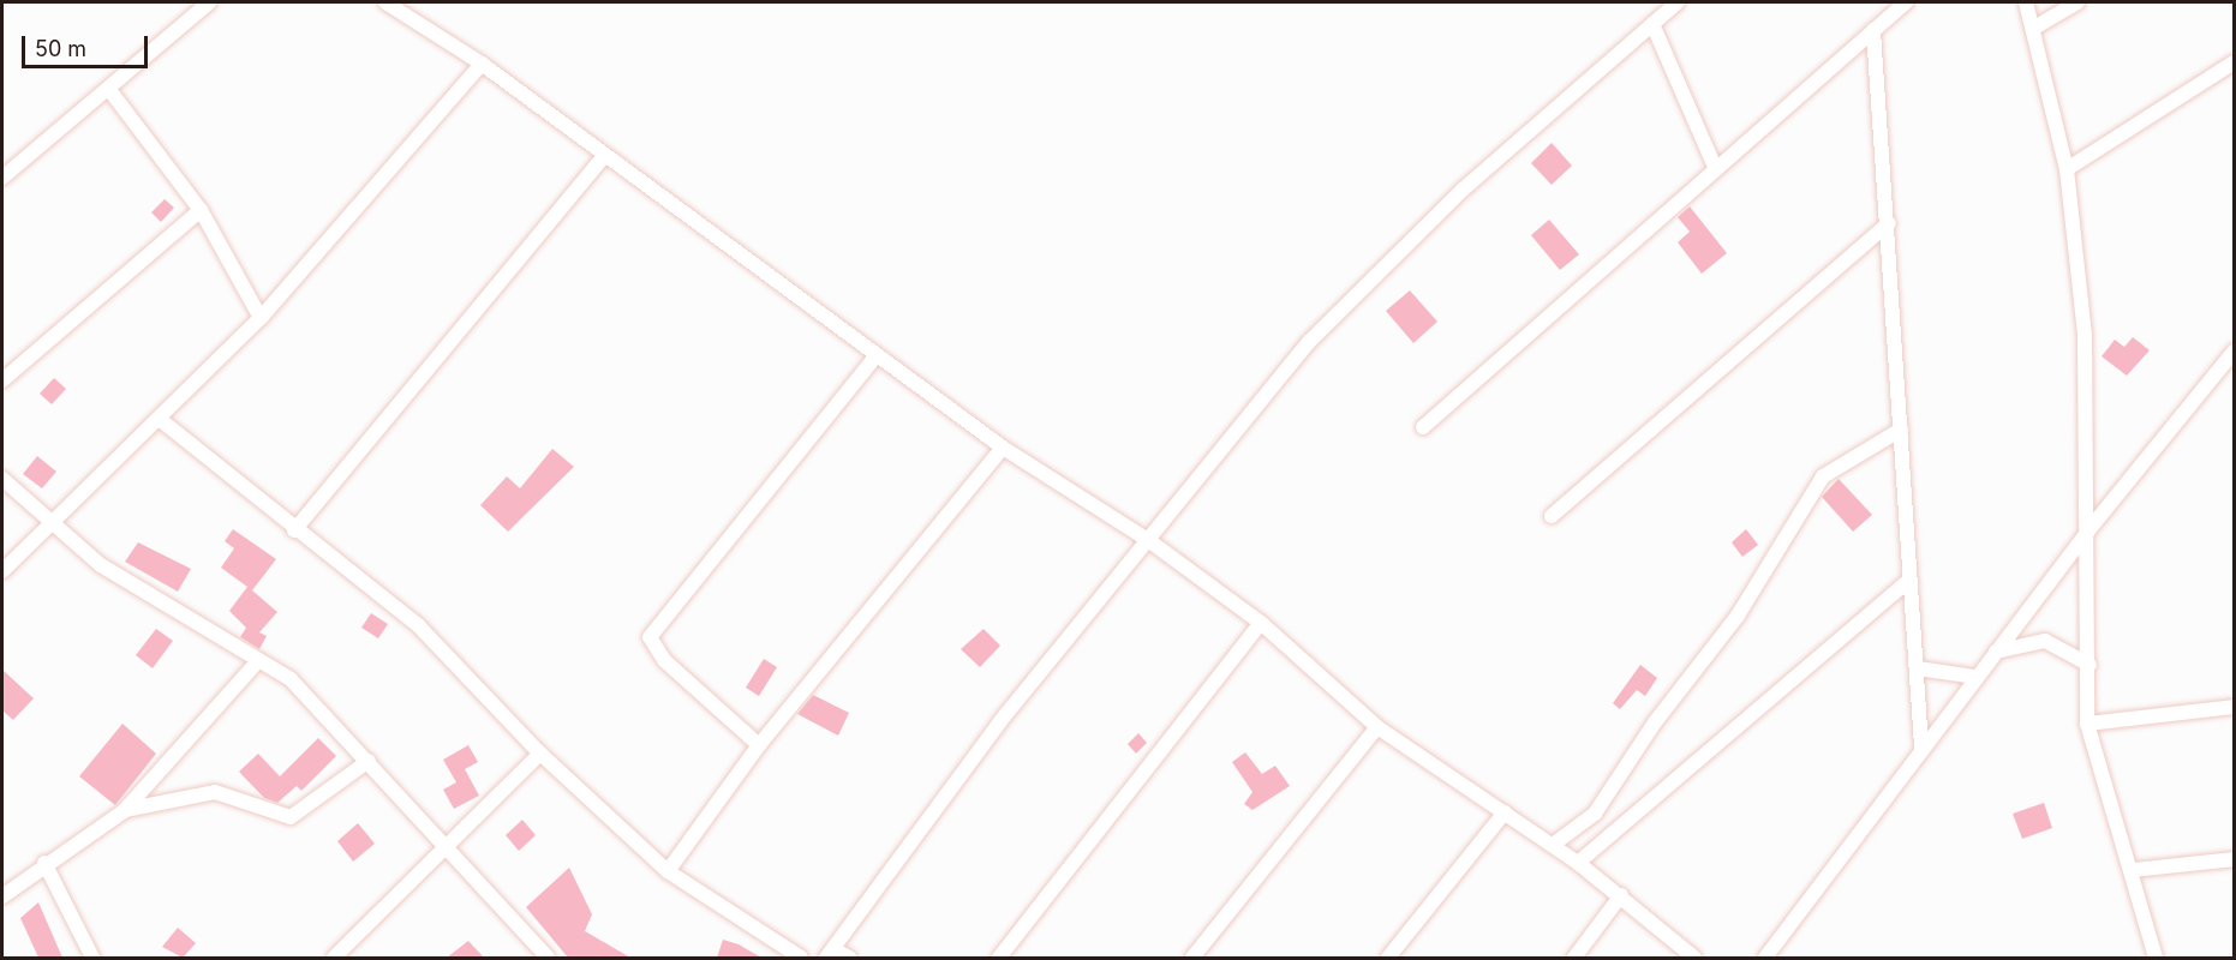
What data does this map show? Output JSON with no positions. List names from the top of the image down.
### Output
{
  "scale_bar": "50 m"
}
